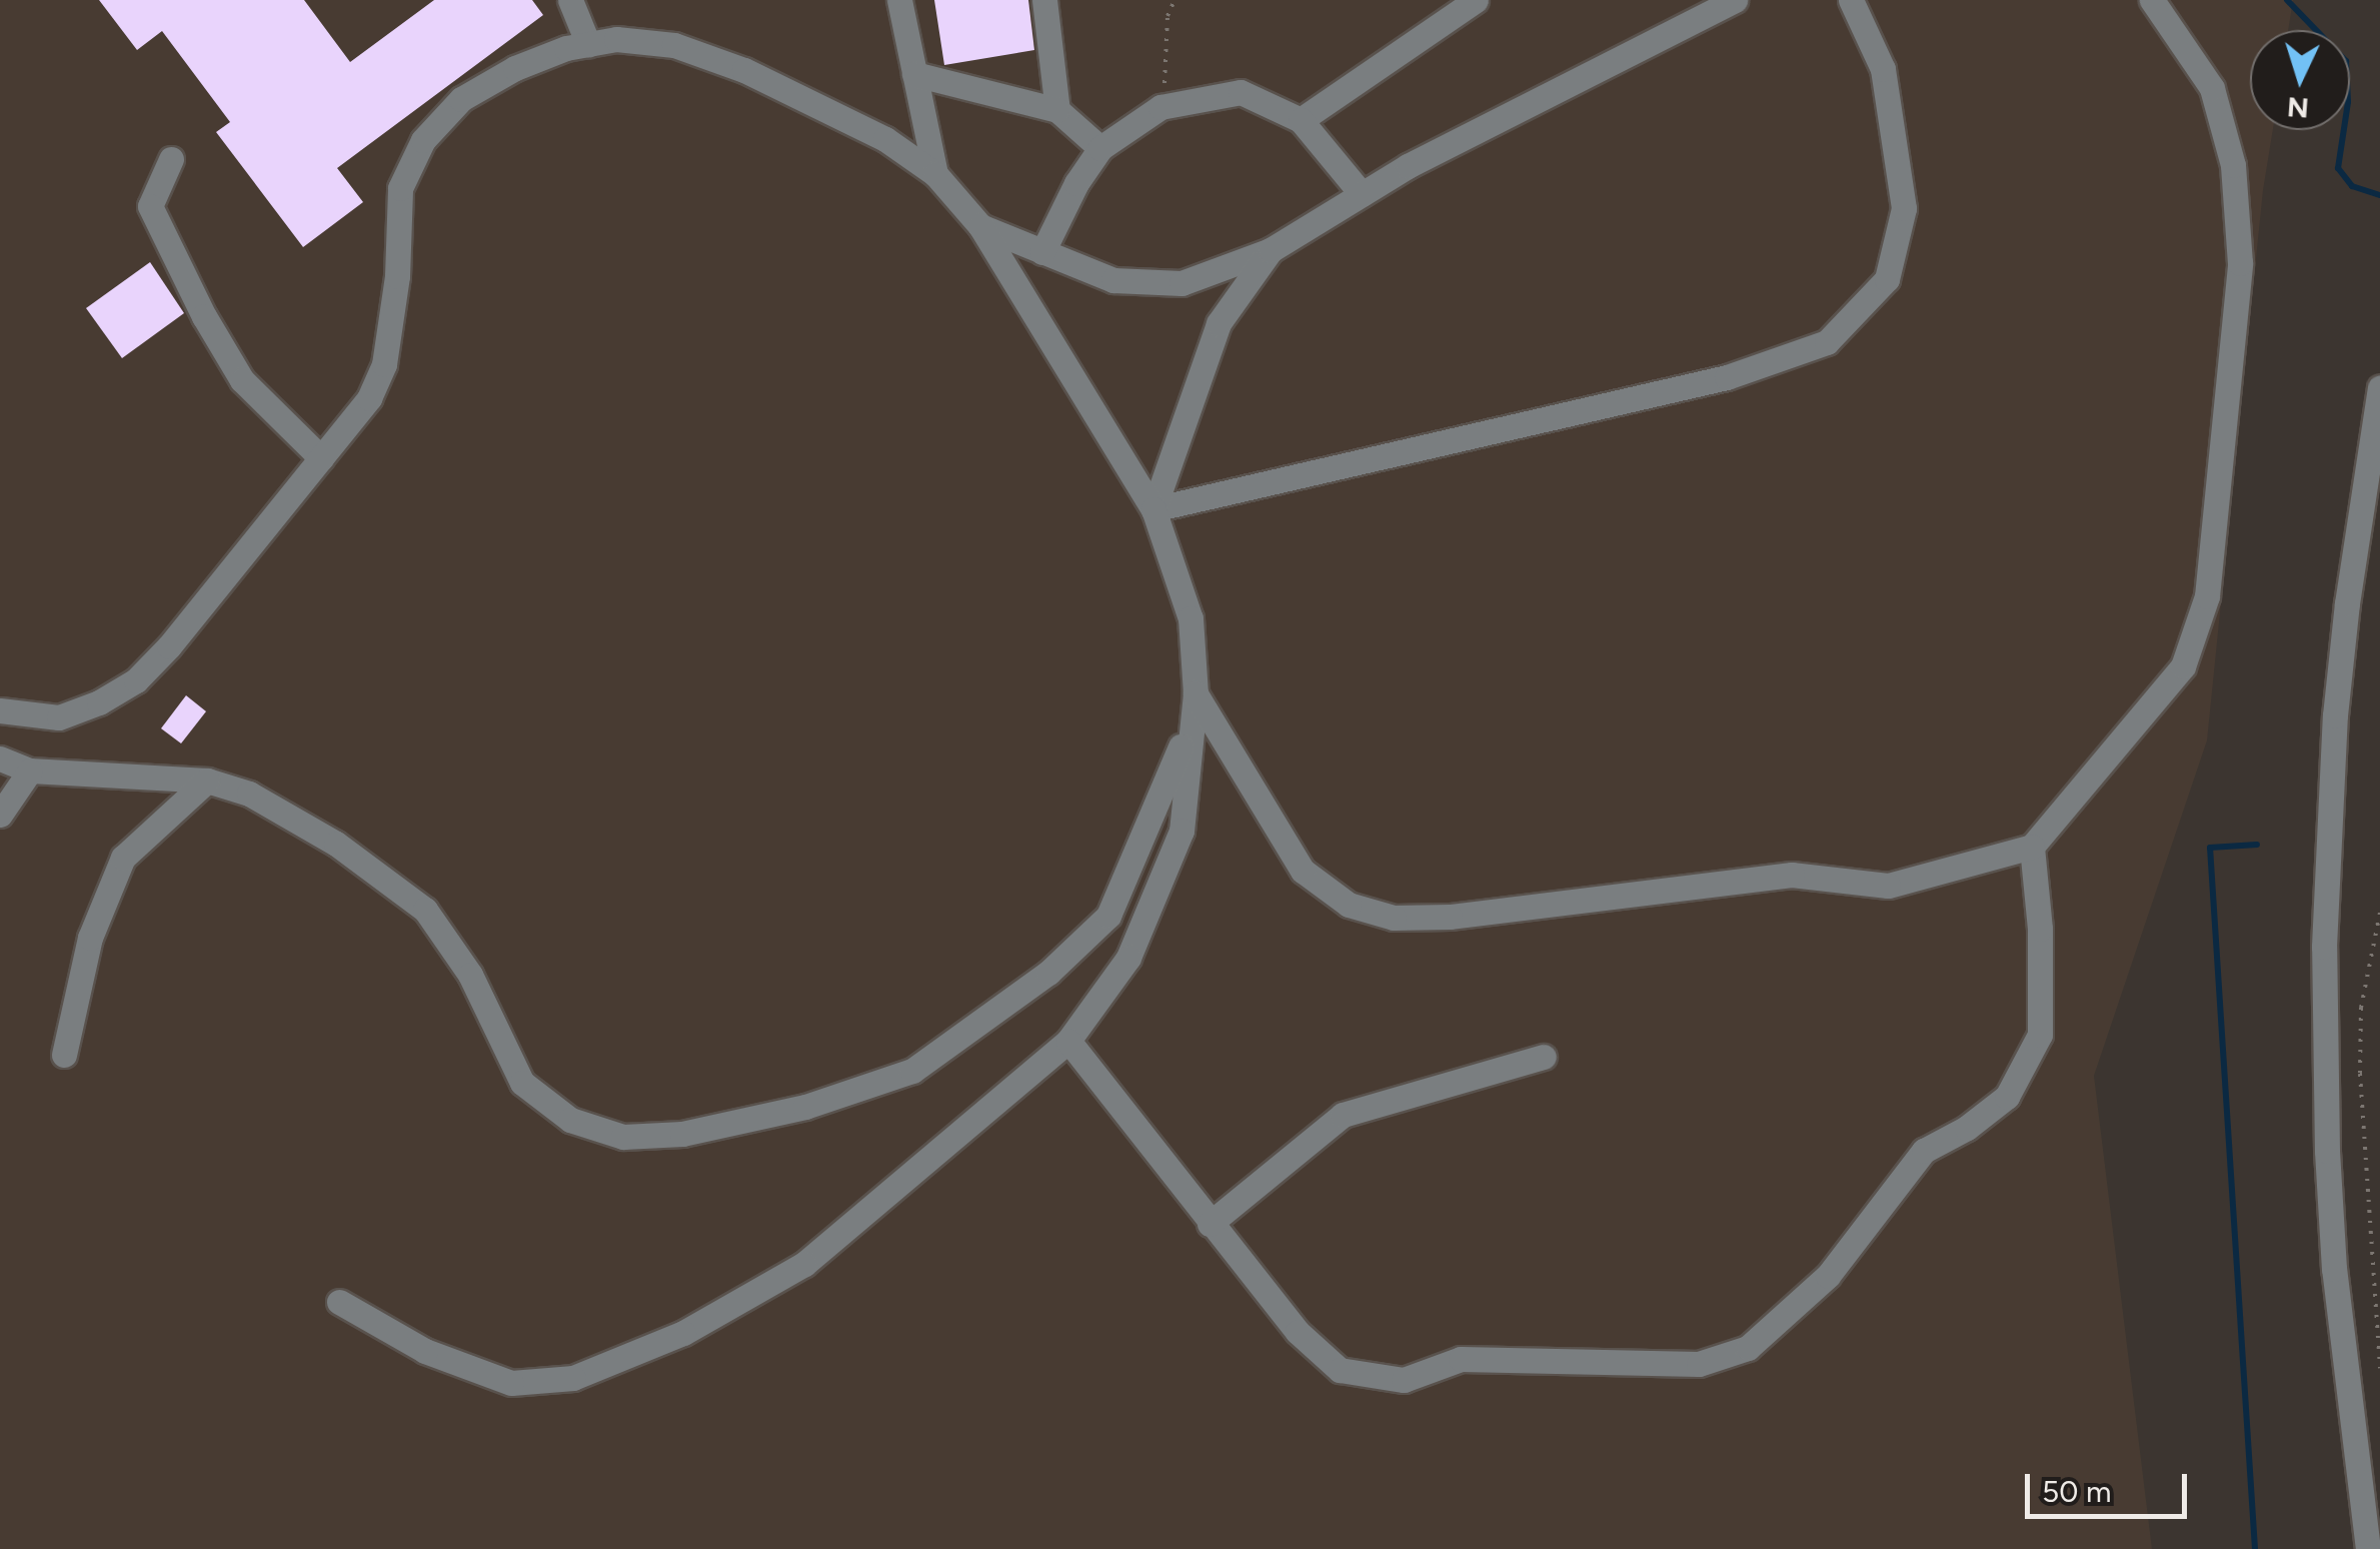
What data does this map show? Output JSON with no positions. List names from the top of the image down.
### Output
{
  "scale_bar": "50 m",
  "north": "bottom"
}
